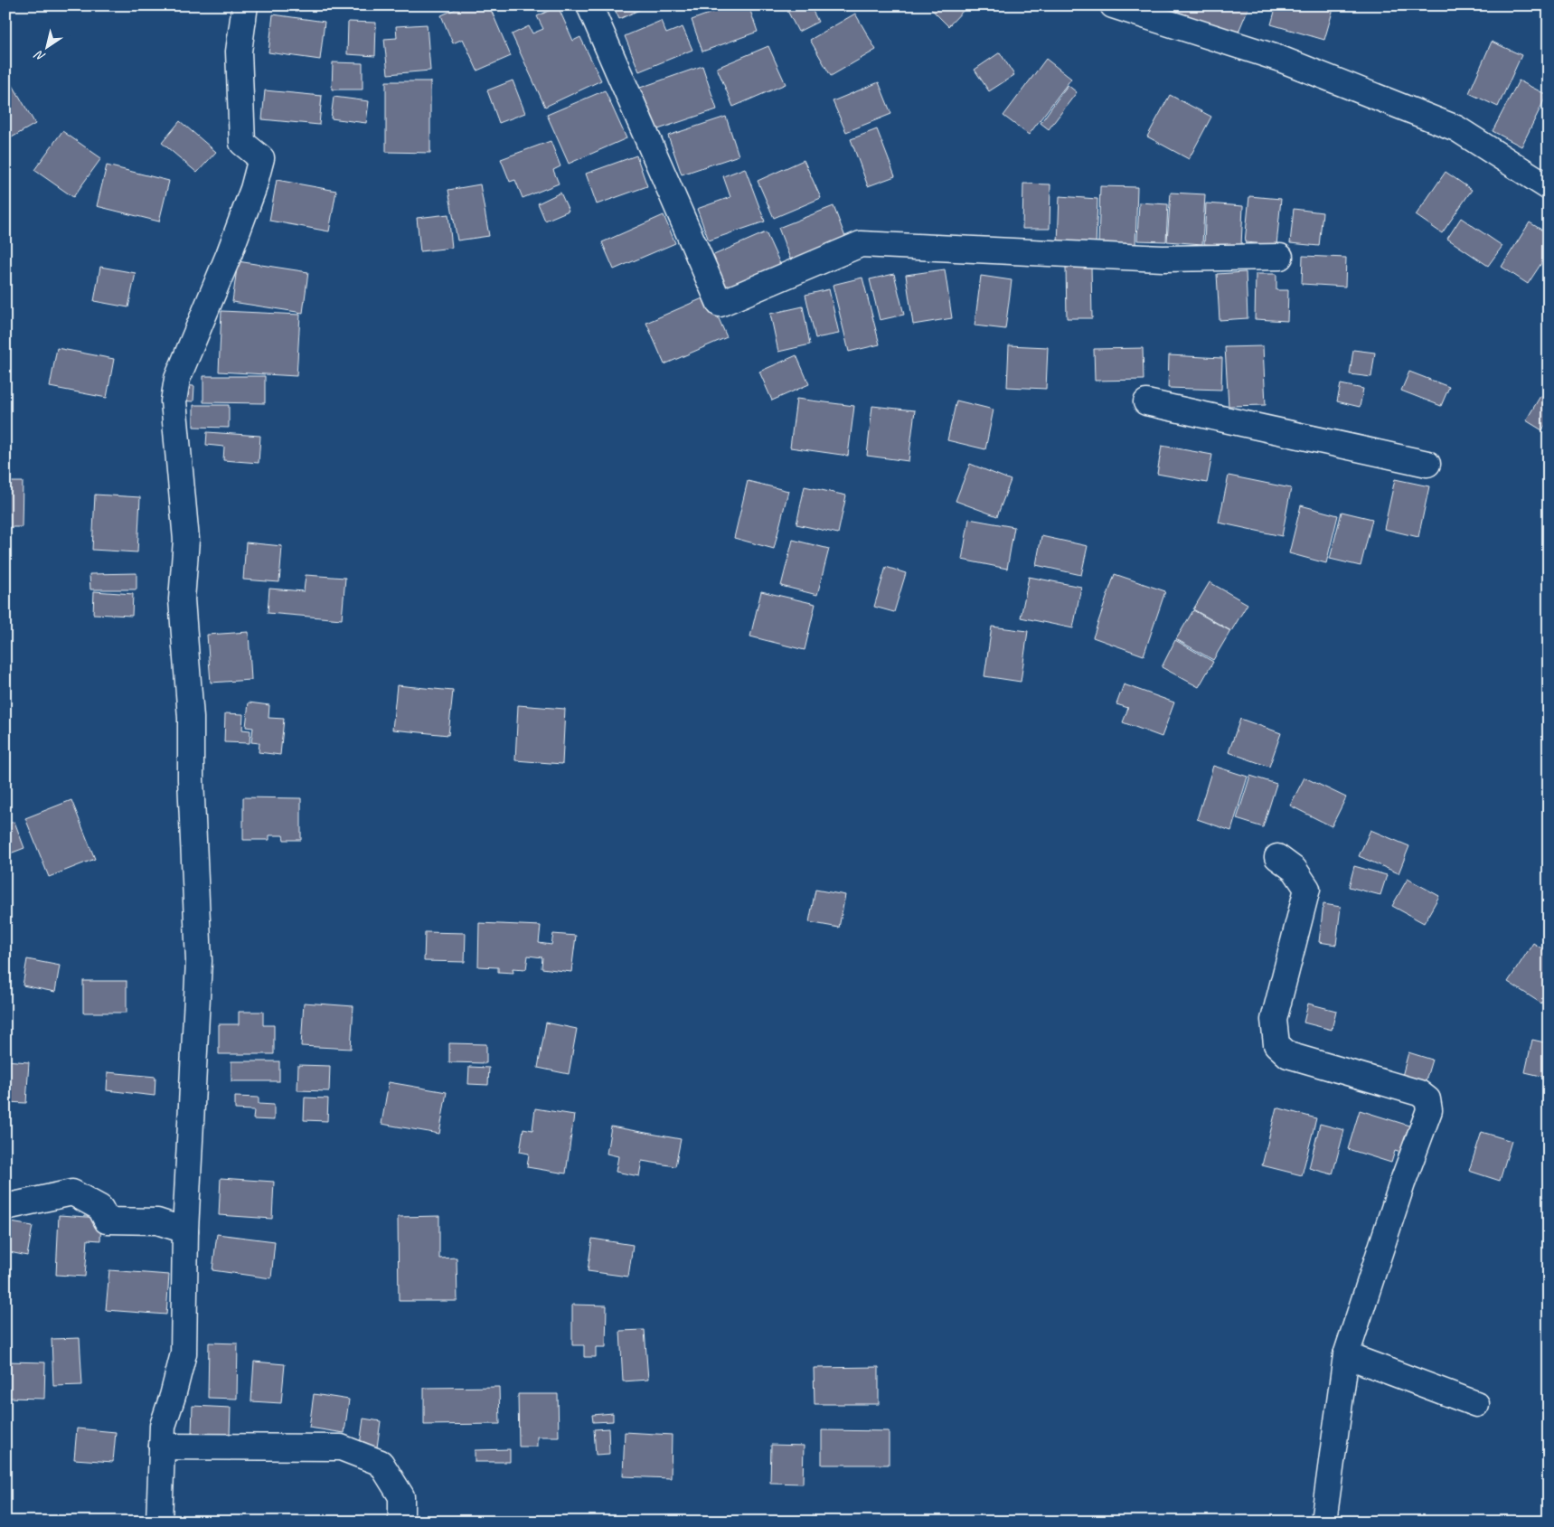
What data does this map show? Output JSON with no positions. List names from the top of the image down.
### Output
{
  "north": "bottom left"
}
